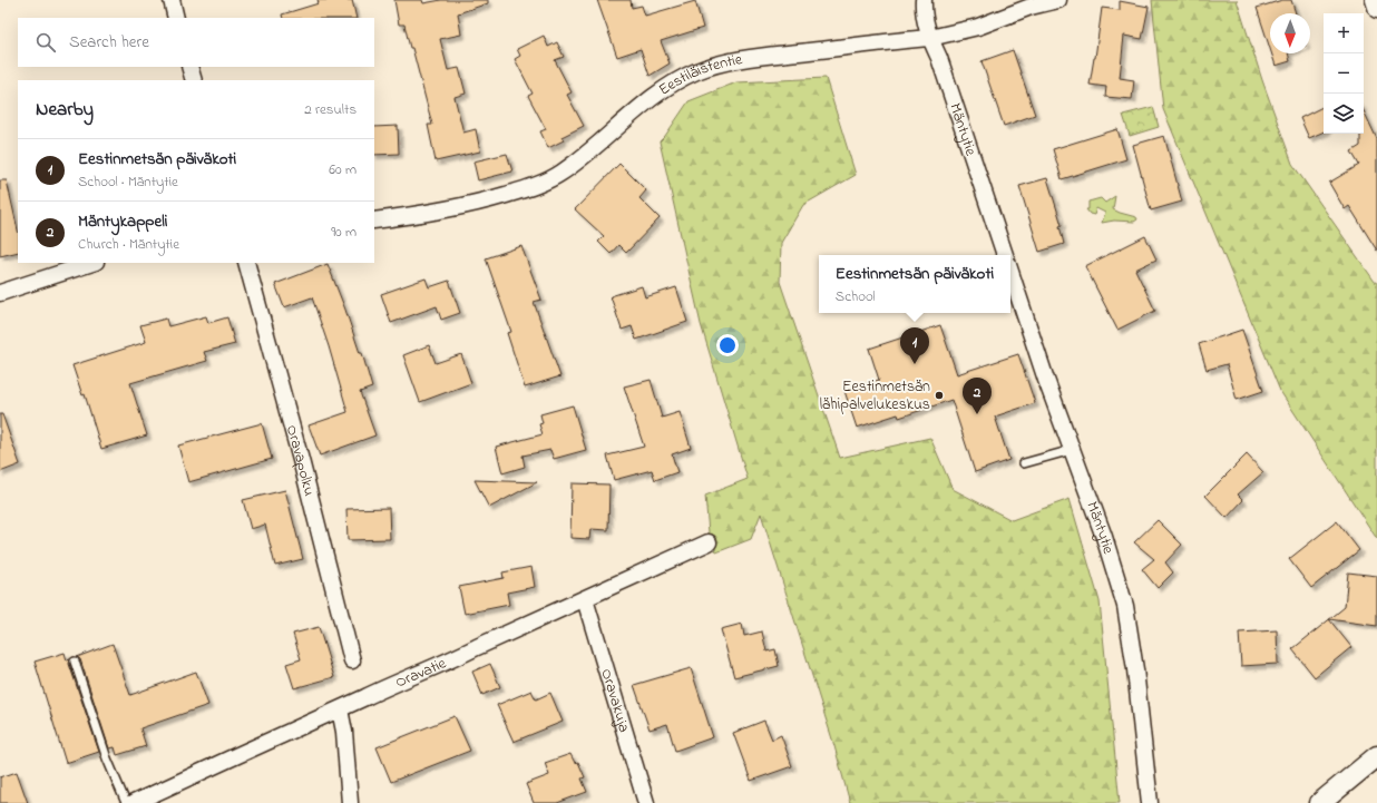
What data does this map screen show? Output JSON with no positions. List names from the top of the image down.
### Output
{
  "streets": {
    "street": [
      "Eestiläistentie",
      "Mäntytie",
      "Oravapolku",
      "Oravatie",
      "Oravakuja"
    ]
  },
  "crossings": [
    ["Eestiläistentie", "Mäntytie"],
    ["Oravatie", "Oravakuja"]
  ],
  "places": ["Eestinmetsän lähipalvelukeskus"],
  "north": "bottom",
  "page": {
    "map_buttons": ["+", "−"],
    "search": "Search here",
    "heading": ["Nearby", "2 results"],
    "list": [
      {
        "mark": "1",
        "name": "Eestinmetsän päiväkoti",
        "note": "School · Mäntytie",
        "value": "60 m"
      },
      {
        "mark": "2",
        "name": "Mäntykappeli",
        "note": "Church · Mäntytie",
        "value": "90 m"
      }
    ],
    "popup": ["Eestinmetsän päiväkoti", "School"],
    "pins": ["1", "2"]
  }
}
